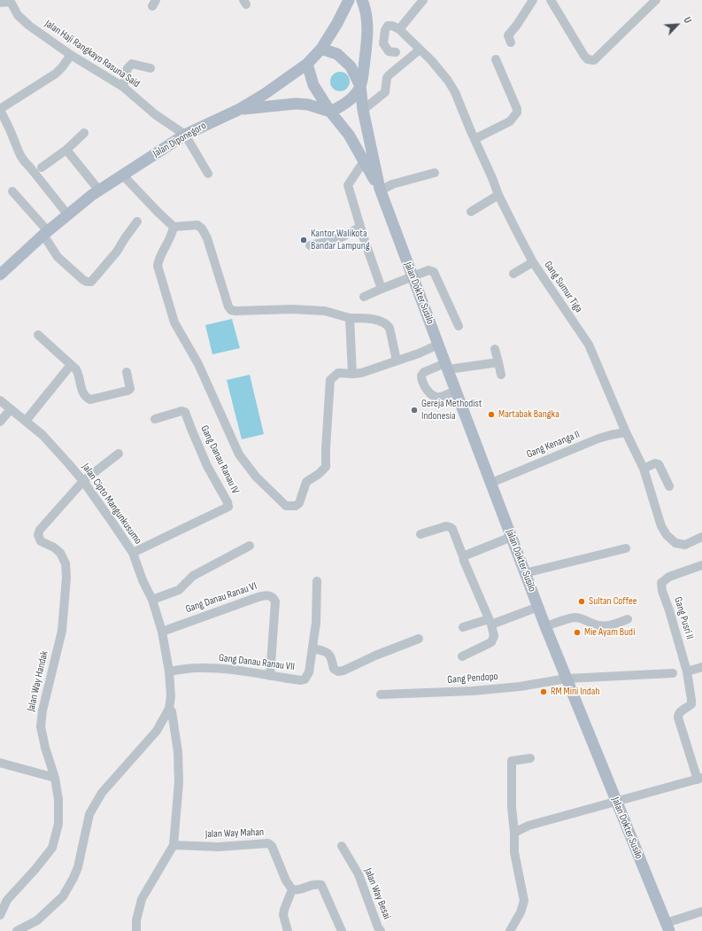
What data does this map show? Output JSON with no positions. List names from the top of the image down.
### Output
{
  "streets": {
    "main road": ["Jalan Diponegoro", "Jalan Dokter Susilo"],
    "street": [
      "Jalan Haji Rangkayo Rasuna Said",
      "Gang Sumur Tiga",
      "Gang Kenanga II",
      "Gang Danau Ranau IV",
      "Jalan Cipto Mangunkusumo",
      "Gang Danau Ranau VI",
      "Gang Pusri II",
      "Gang Danau Ranau VII",
      "Gang Pendopo",
      "Jalan Way Handak",
      "Jalan Way Mahan",
      "Jalan Way Besai"
    ]
  },
  "crossings": [
    ["Jalan Haji Rangkayo Rasuna Said", "Jalan Diponegoro"],
    ["Jalan Diponegoro", "Jalan Dokter Susilo"],
    ["Gang Sumur Tiga", "Gang Kenanga II"],
    ["Jalan Dokter Susilo", "Gang Kenanga II"],
    ["Jalan Dokter Susilo", "Gang Pusri II"],
    ["Jalan Dokter Susilo", "Gang Pendopo"],
    ["Gang Danau Ranau IV", "Jalan Cipto Mangunkusumo"],
    ["Jalan Cipto Mangunkusumo", "Gang Danau Ranau VI"],
    ["Jalan Cipto Mangunkusumo", "Gang Danau Ranau VII"],
    ["Jalan Cipto Mangunkusumo", "Jalan Way Handak"],
    ["Gang Danau Ranau VI", "Gang Danau Ranau VII"]
  ],
  "places": [
    "Kantor Walikota Bandar Lampung",
    "Gereja Methodist Indonesia",
    "Martabak Bangka",
    "Sultan Coffee",
    "Mie Ayam Budi",
    "RM Mini Indah"
  ],
  "north": "top right"
}
